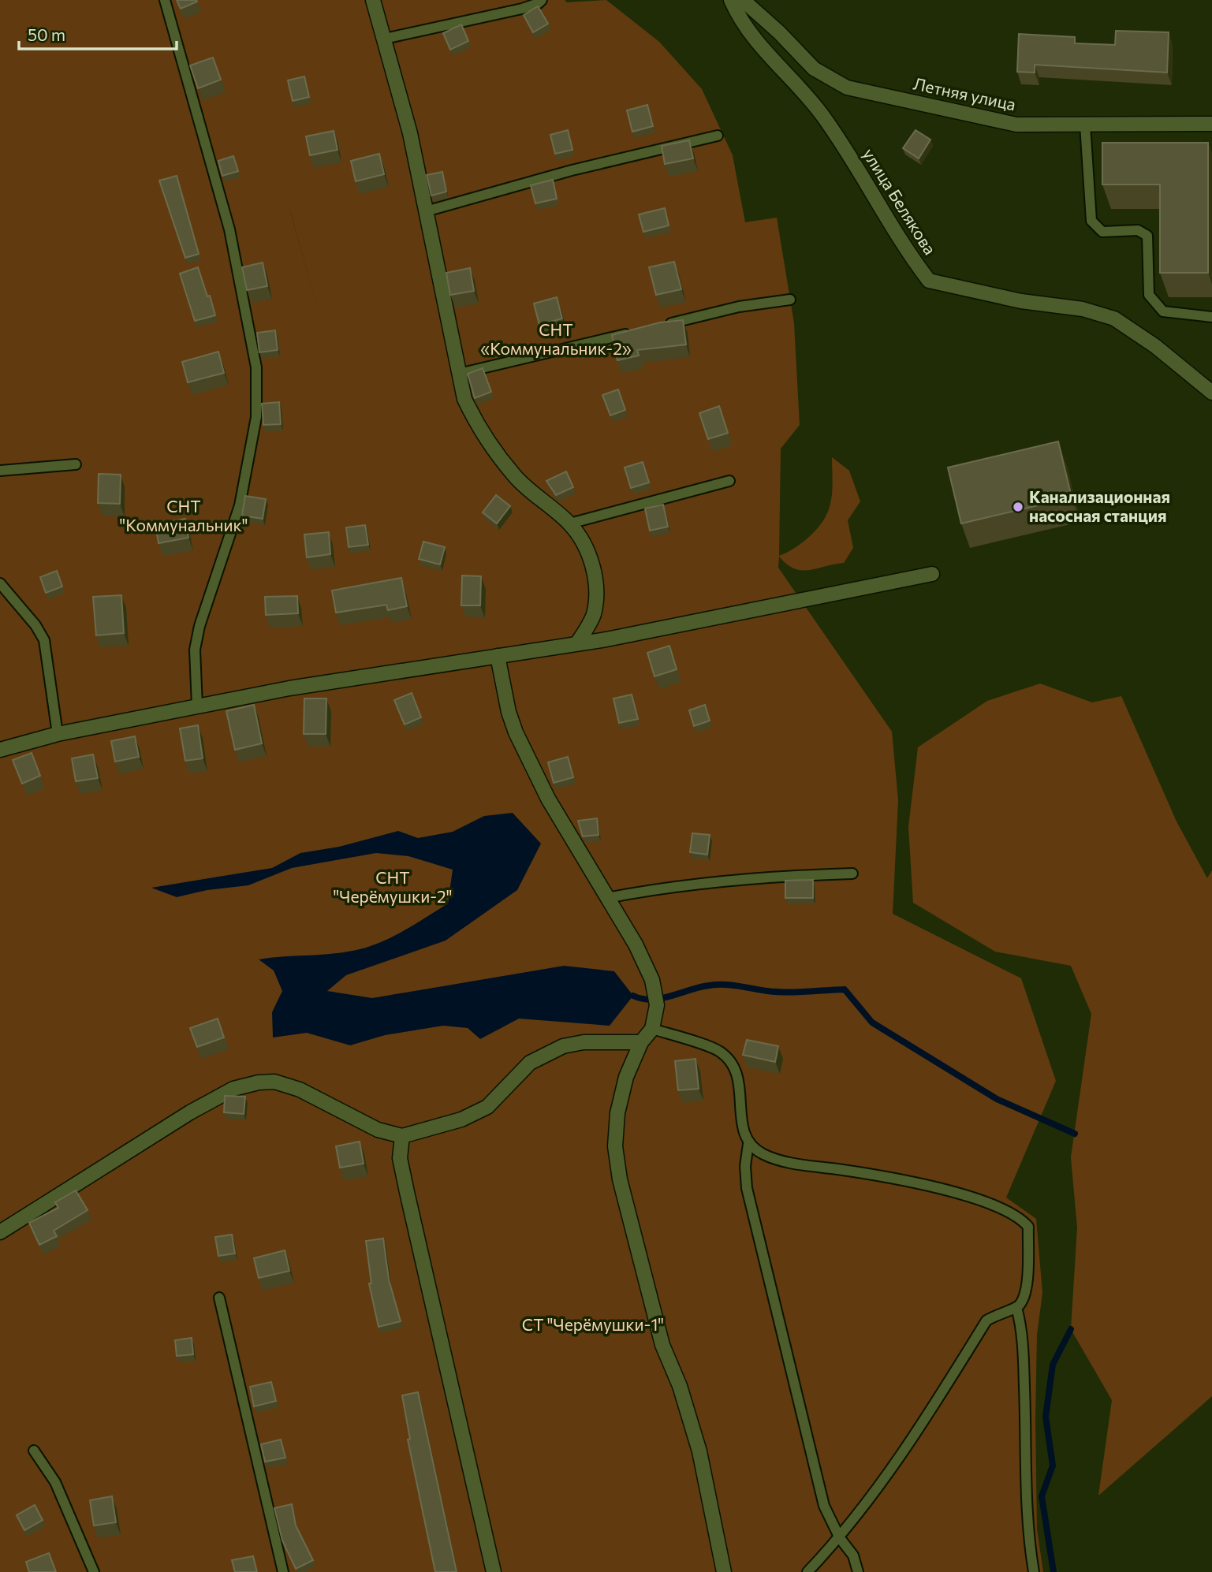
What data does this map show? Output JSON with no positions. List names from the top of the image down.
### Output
{
  "streets": {
    "street": ["Летняя улица", "улица Белякова"]
  },
  "parks": [
    "СНТ «Коммунальник-2»",
    "СНТ \"Коммунальник\"",
    "СНТ \"Черёмушки-2\"",
    "СТ \"Черёмушки-1\""
  ],
  "places": ["Канализационная насосная станция"],
  "scale_bar": "50 m"
}
